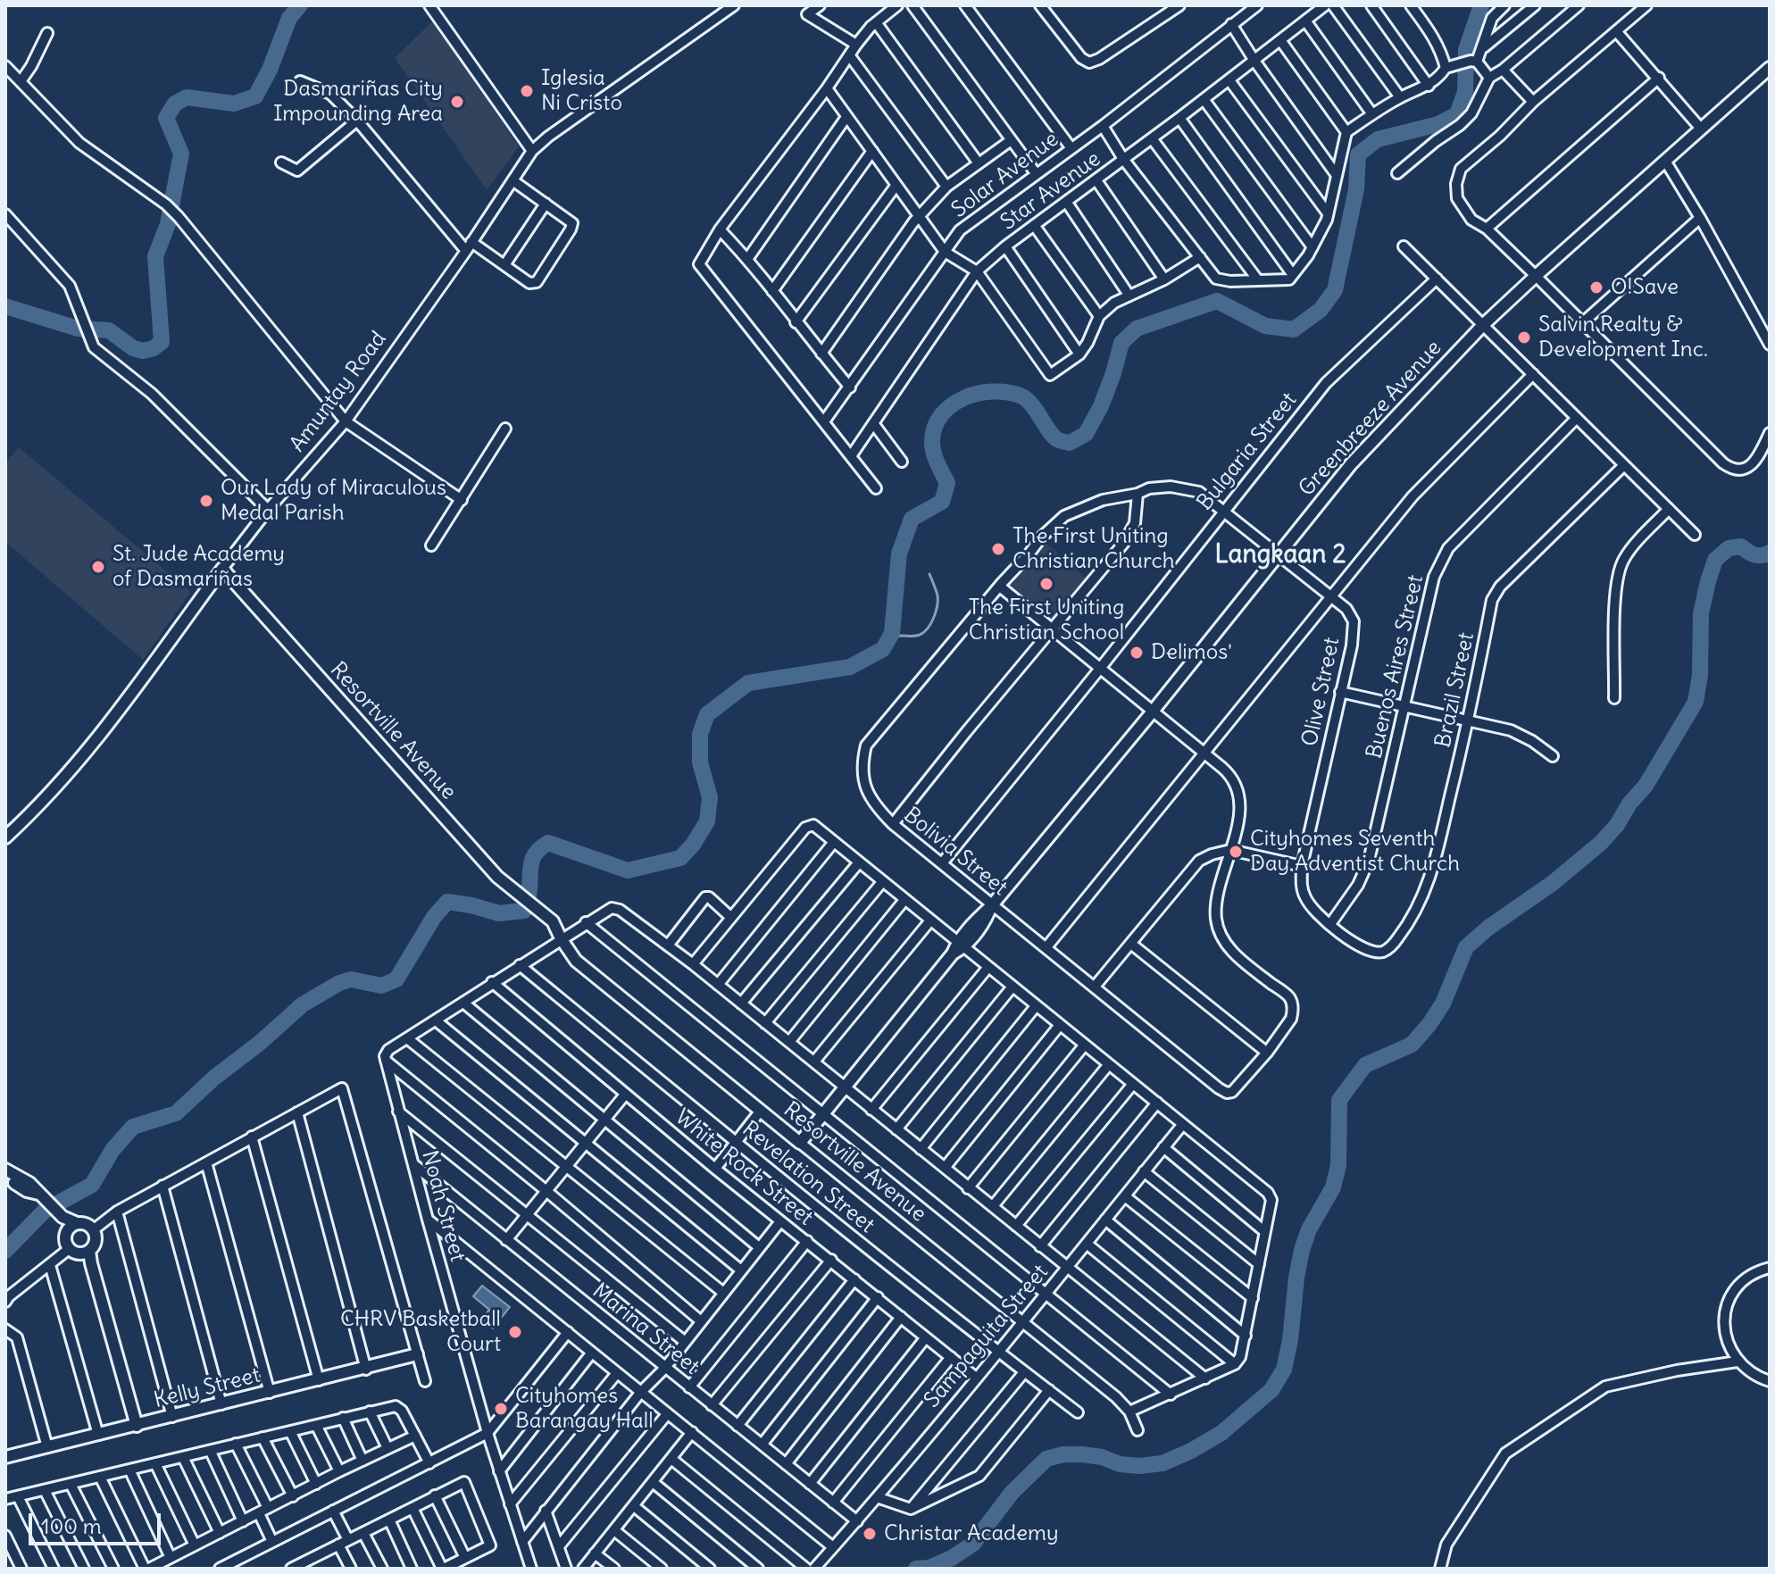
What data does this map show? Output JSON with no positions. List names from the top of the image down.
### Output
{
  "streets": {
    "street": [
      "Solar Avenue",
      "Star Avenue",
      "Amuntay Road",
      "Greenbreeze Avenue",
      "Bulgaria Street",
      "Buenos Aires Street",
      "Brazil Street",
      "Olive Street",
      "Resortville Avenue",
      "Bolivia Street",
      "White Rock Street",
      "Revelation Street",
      "Noah Street",
      "Marina Street",
      "Sampaguita Street",
      "Kelly Street"
    ]
  },
  "crossings": [
    ["Amuntay Road", "Resortville Avenue"],
    ["Greenbreeze Avenue", "Olive Street"],
    ["Greenbreeze Avenue", "Resortville Avenue"],
    ["Greenbreeze Avenue", "Bolivia Street"],
    ["Bulgaria Street", "Olive Street"],
    ["Bulgaria Street", "Bolivia Street"],
    ["Buenos Aires Street", "Olive Street"],
    ["Brazil Street", "Olive Street"],
    ["Olive Street", "Bolivia Street"],
    ["Resortville Avenue", "Sampaguita Street"],
    ["White Rock Street", "Sampaguita Street"],
    ["Revelation Street", "Sampaguita Street"],
    ["Noah Street", "Marina Street"],
    ["Marina Street", "Sampaguita Street"]
  ],
  "districts": ["Langkaan 2"],
  "places": [
    "Iglesia Ni Cristo",
    "Dasmariñas City Impounding Area",
    "O!Save",
    "Salvin Realty & Development Inc.",
    "Our Lady of Miraculous Medal Parish",
    "The First Uniting Christian Church",
    "St. Jude Academy of Dasmariñas",
    "The First Uniting Christian School",
    "Delimos'",
    "Cityhomes Seventh Day Adventist Church",
    "CHRV Basketball Court",
    "Cityhomes Barangay Hall",
    "Christar Academy"
  ],
  "scale_bar": "100 m"
}
